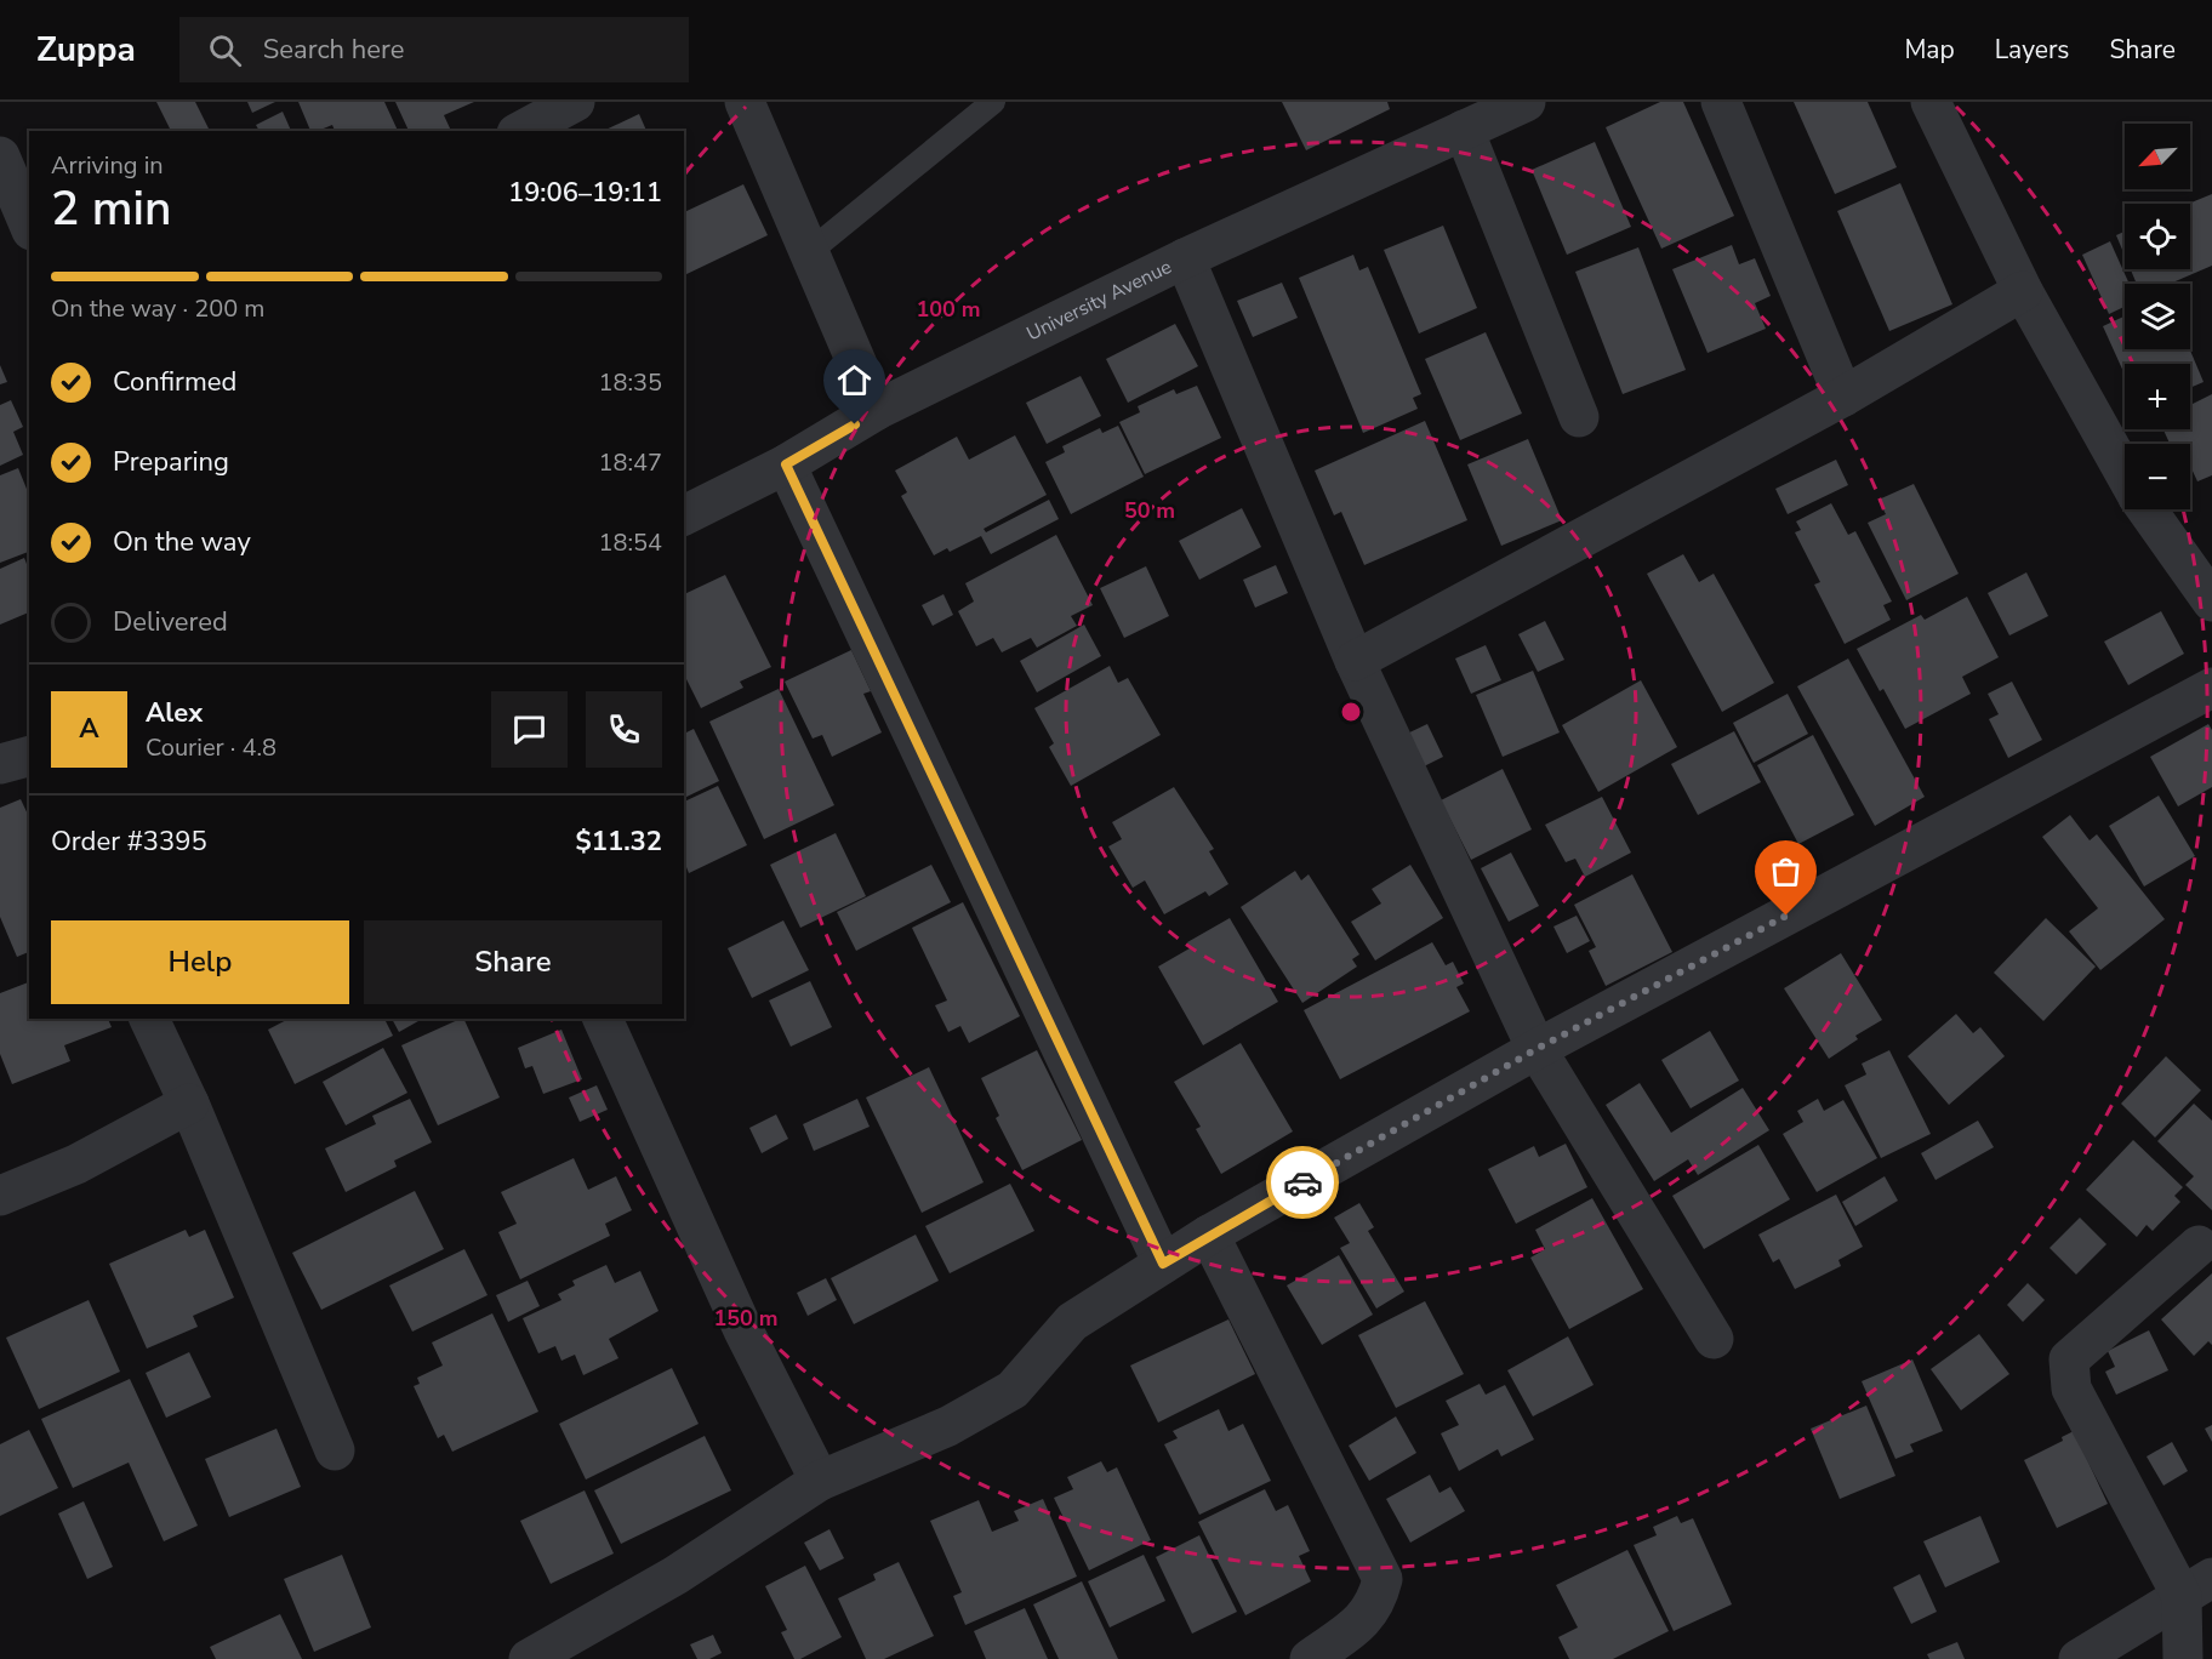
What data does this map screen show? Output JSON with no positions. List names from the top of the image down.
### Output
{
  "streets": {
    "street": ["University Avenue"]
  },
  "north": "bottom left",
  "page": {
    "header": "Zuppa",
    "search": "Search here",
    "nav": ["Map", "Layers", "Share"],
    "map_buttons": ["+", "−"],
    "heading": ["2 min", "Arriving in", "19:06–19:11"],
    "panel": [
      "Alex",
      "Courier · 4.8",
      "Order #3395",
      "$11.32"
    ],
    "bar": "On the way · 200 m",
    "list": [
      ["Confirmed", "18:35"],
      ["Preparing", "18:47"],
      ["On the way", "18:54"],
      "Delivered"
    ],
    "round": "A",
    "buttons": ["Help", "Share"]
  },
  "rings": ["100 m", "50 m", "150 m"]
}
